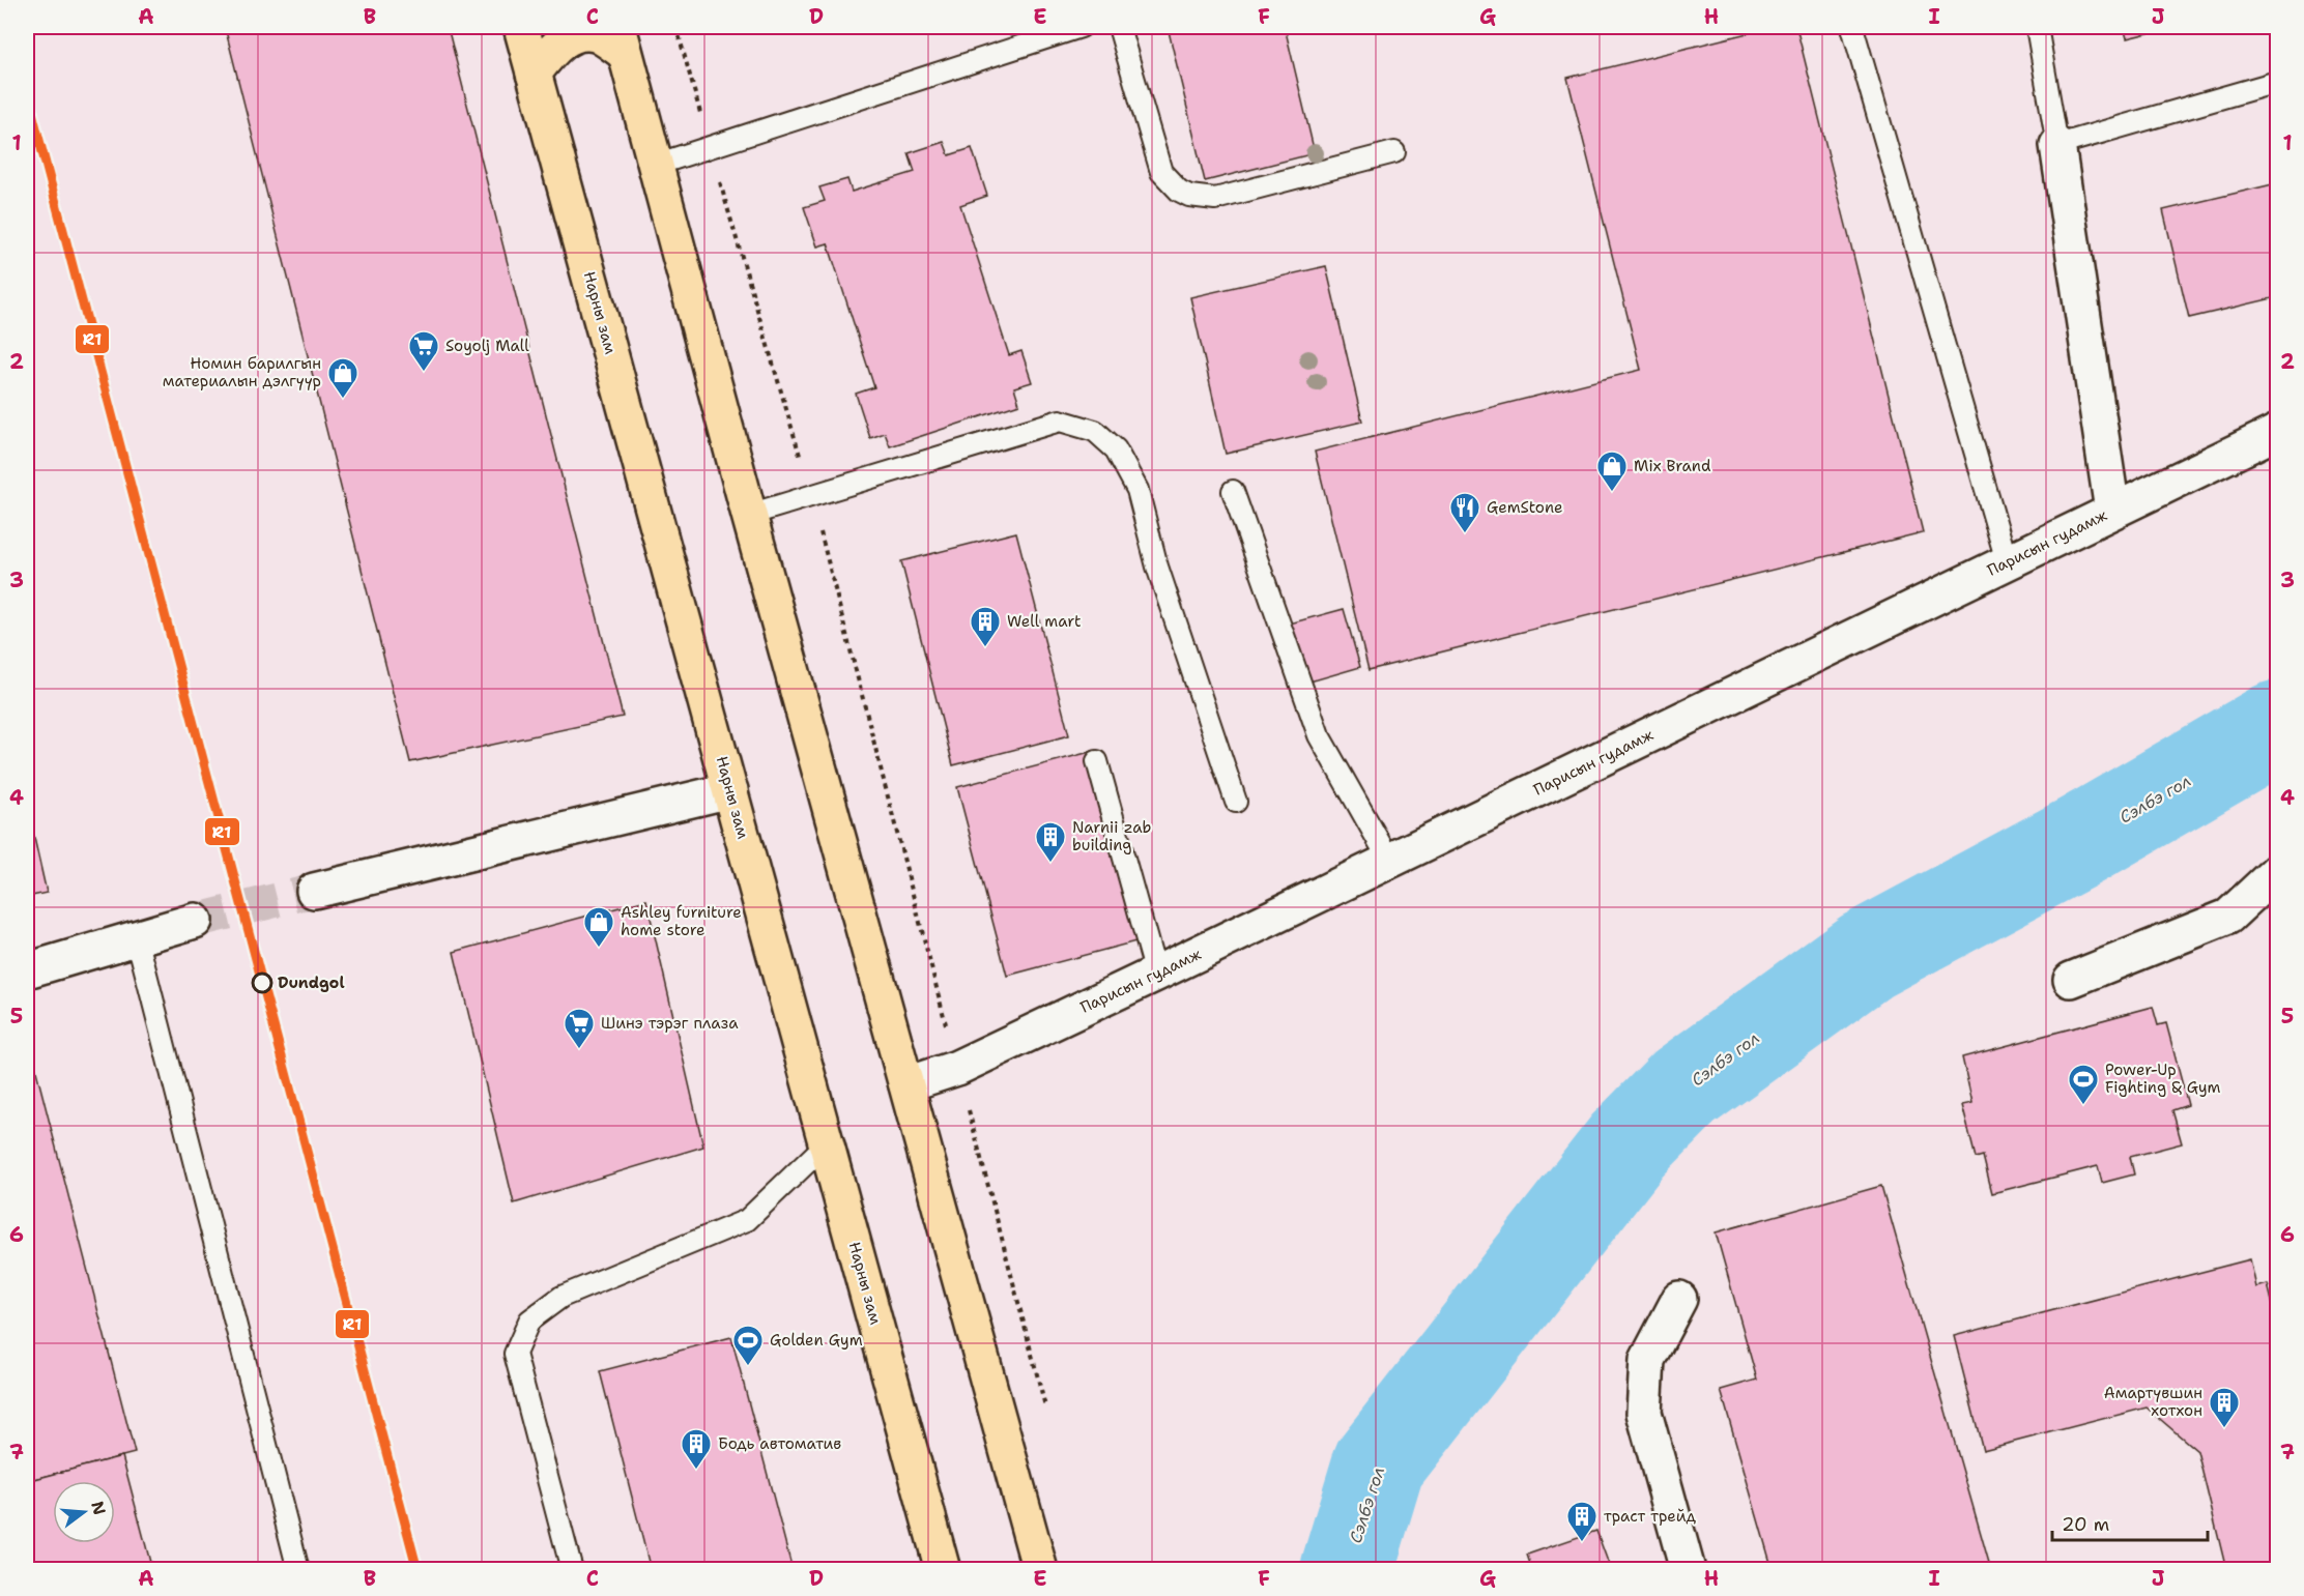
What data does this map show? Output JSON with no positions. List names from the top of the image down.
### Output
{
  "streets": {
    "main road": ["Нарны зам"],
    "street": ["Парисын гудамж"]
  },
  "water": ["Сэлбэ гол"],
  "places": {
    "supermarket": ["Soyolj Mall", "Шинэ тэрэг плаза"],
    "shop": ["Номин барилгын материалын дэлгүүр", "Mix Brand", "Ashley furniture home store"],
    "restaurant": ["GemStone"],
    "building": [
      "Well mart",
      "Narnii zab building",
      "Амартүвшин хотхон",
      "Бодь автоматив",
      "траст трейд"
    ],
    "other": ["Dundgol"],
    "sports": ["Power-Up Fighting & Gym", "Golden Gym"]
  },
  "lines": ["transit line R1"],
  "scale_bar": "20 m",
  "north": "right",
  "grid": {
    "columns": [
      "A",
      "B",
      "C",
      "D",
      "E",
      "F",
      "G",
      "H",
      "I",
      "J"
    ],
    "rows": [
      "1",
      "2",
      "3",
      "4",
      "5",
      "6",
      "7"
    ]
  }
}
